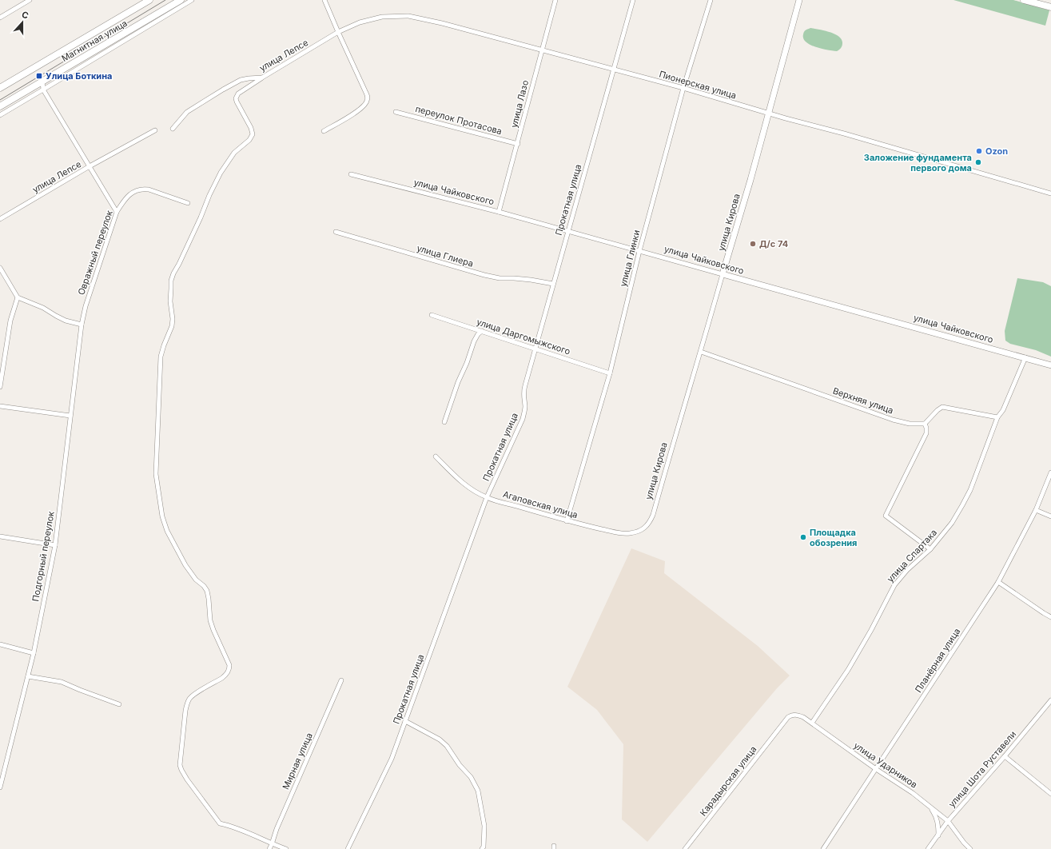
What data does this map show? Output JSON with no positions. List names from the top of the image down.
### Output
{
  "streets": {
    "main road": ["Магнитная улица", "улица Чайковского", "улица Кирова"],
    "street": [
      "улица Лепсе",
      "Пионерская улица",
      "улица Лазо",
      "переулок Протасова",
      "Прокатная улица",
      "Овражный переулок",
      "улица Глиера",
      "улица Глинки",
      "улица Даргомыжского",
      "Верхняя улица",
      "Агаповская улица",
      "улица Спартака",
      "Подгорный переулок",
      "Планёрная улица",
      "Мирная улица",
      "улица Ударников",
      "улица Шота Руставели",
      "Карадырская улица"
    ]
  },
  "crossings": [
    ["улица Лепсе", "Пионерская улица"],
    ["Пионерская улица", "улица Лазо"],
    ["Пионерская улица", "Прокатная улица"],
    ["Пионерская улица", "улица Кирова"],
    ["Пионерская улица", "улица Глинки"],
    ["улица Лазо", "переулок Протасова"],
    ["улица Лазо", "улица Чайковского"],
    ["улица Чайковского", "Прокатная улица"],
    ["улица Чайковского", "улица Кирова"],
    ["улица Чайковского", "улица Глинки"],
    ["улица Чайковского", "улица Спартака"],
    ["Прокатная улица", "улица Глиера"],
    ["Прокатная улица", "улица Даргомыжского"],
    ["Прокатная улица", "Агаповская улица"],
    ["улица Кирова", "Верхняя улица"],
    ["улица Кирова", "Агаповская улица"],
    ["Овражный переулок", "Подгорный переулок"],
    ["улица Глинки", "улица Даргомыжского"],
    ["улица Глинки", "Агаповская улица"],
    ["улица Спартака", "улица Ударников"],
    ["Планёрная улица", "улица Ударников"],
    ["улица Ударников", "улица Шота Руставели"],
    ["улица Ударников", "Карадырская улица"]
  ],
  "places": {
    "transit": ["Улица Боткина"],
    "other": [
      "Ozon",
      "Заложение фундамента первого дома",
      "Д/с 74",
      "Площадка обозрения"
    ]
  },
  "north": "top"
}
